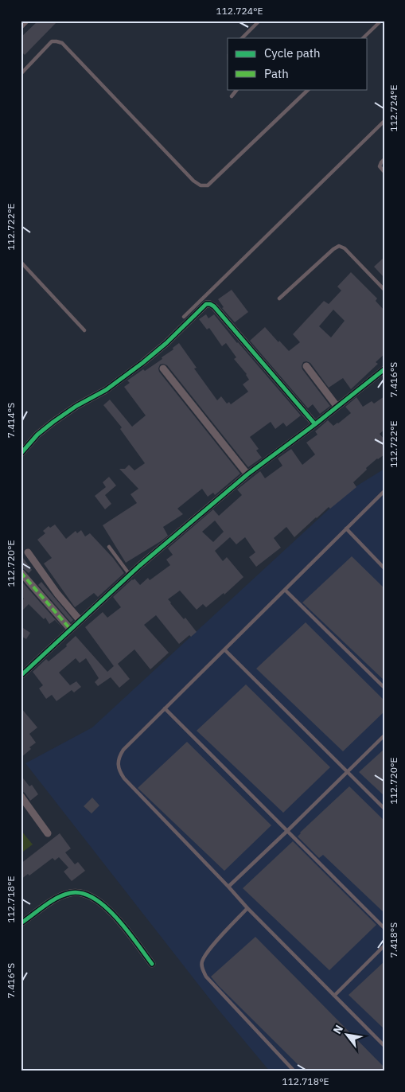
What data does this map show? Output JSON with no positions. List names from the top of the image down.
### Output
{
  "legend": ["Cycle path", "Path"],
  "north": "top left",
  "coordinates": [
    "112.724°E",
    "112.722°E",
    "7.416°S",
    "7.414°S",
    "112.720°E",
    "112.718°E",
    "7.418°S"
  ]
}
